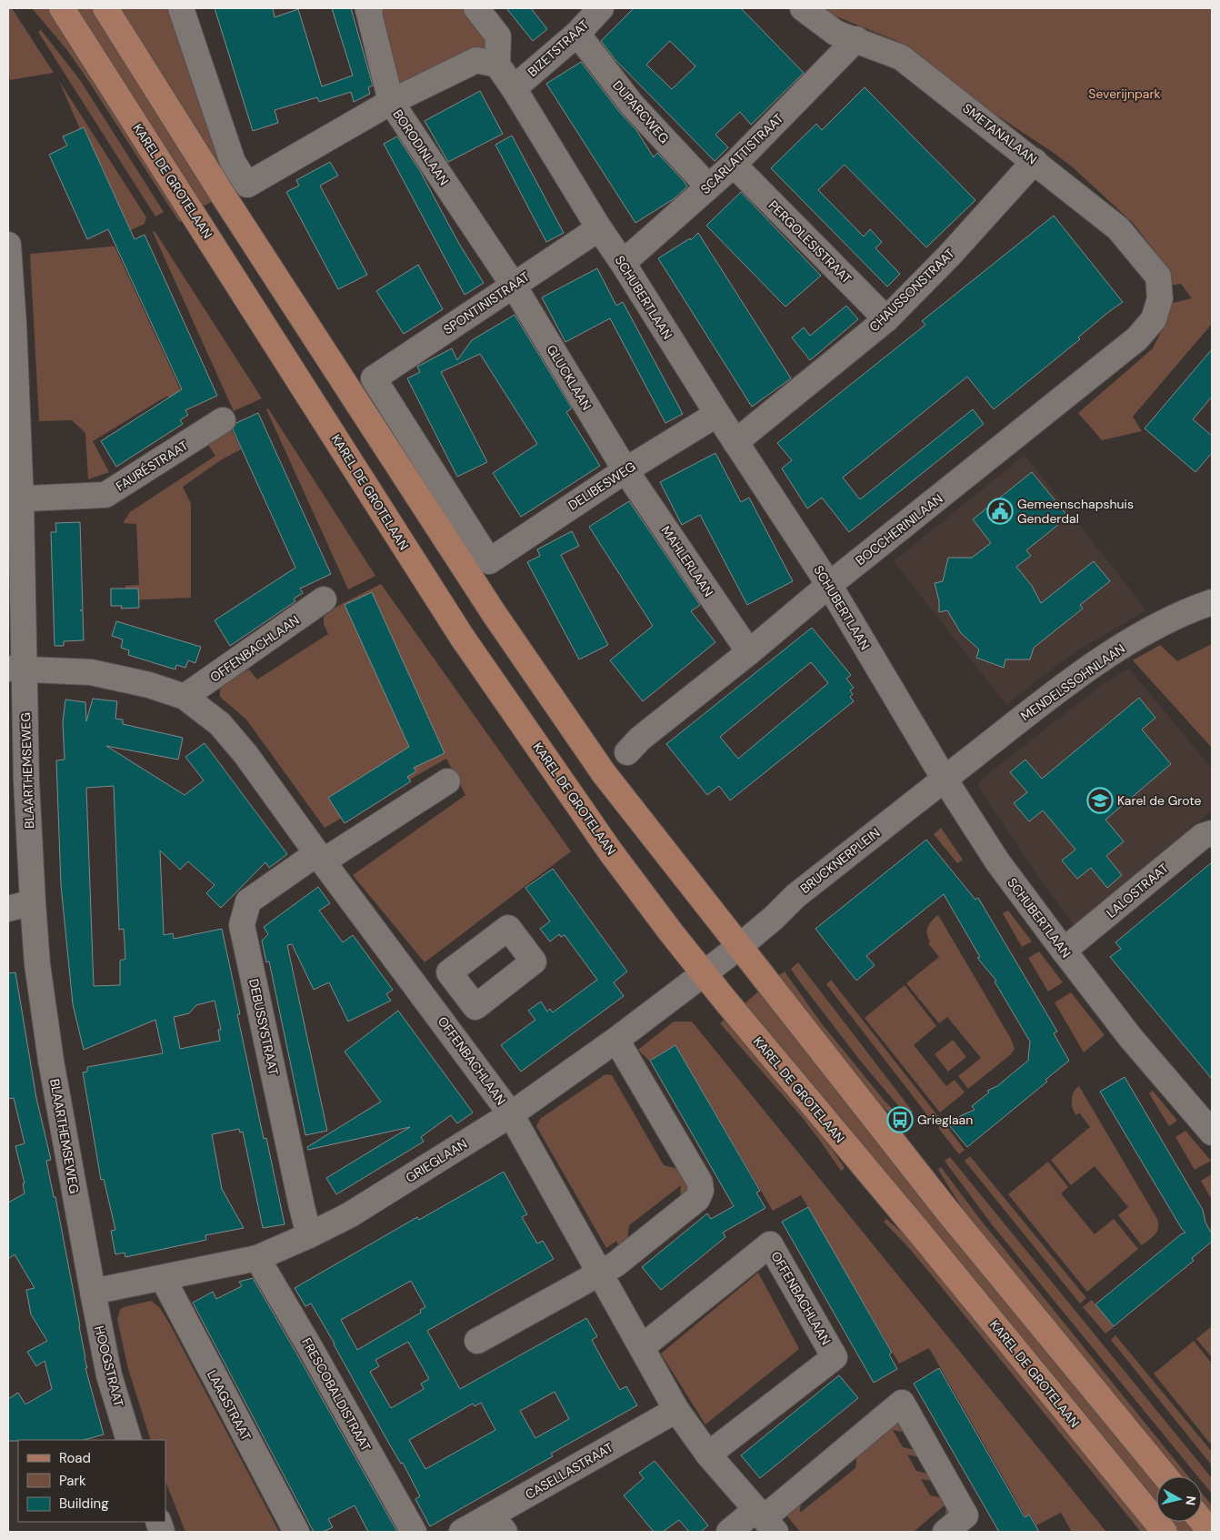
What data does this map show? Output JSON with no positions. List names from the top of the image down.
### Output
{
  "streets": {
    "main road": ["KAREL DE GROTELAAN"],
    "street": [
      "BIZETSTRAAT",
      "DUPARCWEG",
      "SMETANALAAN",
      "BORODINLAAN",
      "SCARLATTISTRAAT",
      "PERGOLESISTRAAT",
      "CHAUSSONSTRAAT",
      "SCHUBERTLAAN",
      "SPONTINISTRAAT",
      "GLUCKLAAN",
      "FAURÉSTRAAT",
      "DELIBESWEG",
      "BOCCHERINILAAN",
      "MAHLERLAAN",
      "OFFENBACHLAAN",
      "MENDELSSOHNLAAN",
      "BLAARTHEMSEWEG",
      "BRUCKNERPLEIN",
      "LALOSTRAAT",
      "DEBUSSYSTRAAT",
      "GRIEGLAAN",
      "HOOGSTRAAT",
      "FRESCOBALDISTRAAT",
      "LAAGSTRAAT",
      "CASELLASTRAAT"
    ]
  },
  "crossings": [
    ["BIZETSTRAAT", "DUPARCWEG"],
    ["BIZETSTRAAT", "SCHUBERTLAAN"],
    ["DUPARCWEG", "SCARLATTISTRAAT"],
    ["SMETANALAAN", "SCARLATTISTRAAT"],
    ["SMETANALAAN", "CHAUSSONSTRAAT"],
    ["SMETANALAAN", "BOCCHERINILAAN"],
    ["BORODINLAAN", "SPONTINISTRAAT"],
    ["BORODINLAAN", "GLUCKLAAN"],
    ["SCARLATTISTRAAT", "PERGOLESISTRAAT"],
    ["SCARLATTISTRAAT", "SCHUBERTLAAN"],
    ["KAREL DE GROTELAAN", "GRIEGLAAN"],
    ["PERGOLESISTRAAT", "CHAUSSONSTRAAT"],
    ["CHAUSSONSTRAAT", "SCHUBERTLAAN"],
    ["SCHUBERTLAAN", "SPONTINISTRAAT"],
    ["SCHUBERTLAAN", "DELIBESWEG"],
    ["SCHUBERTLAAN", "BOCCHERINILAAN"],
    ["SCHUBERTLAAN", "MENDELSSOHNLAAN"],
    ["SCHUBERTLAAN", "BRUCKNERPLEIN"],
    ["SCHUBERTLAAN", "LALOSTRAAT"],
    ["SPONTINISTRAAT", "GLUCKLAAN"],
    ["SPONTINISTRAAT", "DELIBESWEG"],
    ["GLUCKLAAN", "DELIBESWEG"],
    ["GLUCKLAAN", "MAHLERLAAN"],
    ["FAURÉSTRAAT", "BLAARTHEMSEWEG"],
    ["DELIBESWEG", "MAHLERLAAN"],
    ["BOCCHERINILAAN", "MAHLERLAAN"],
    ["OFFENBACHLAAN", "BLAARTHEMSEWEG"],
    ["OFFENBACHLAAN", "DEBUSSYSTRAAT"],
    ["OFFENBACHLAAN", "GRIEGLAAN"],
    ["OFFENBACHLAAN", "CASELLASTRAAT"],
    ["MENDELSSOHNLAAN", "BRUCKNERPLEIN"],
    ["BLAARTHEMSEWEG", "GRIEGLAAN"],
    ["BLAARTHEMSEWEG", "HOOGSTRAAT"],
    ["BRUCKNERPLEIN", "GRIEGLAAN"],
    ["DEBUSSYSTRAAT", "GRIEGLAAN"],
    ["GRIEGLAAN", "HOOGSTRAAT"],
    ["GRIEGLAAN", "FRESCOBALDISTRAAT"],
    ["GRIEGLAAN", "LAAGSTRAAT"]
  ],
  "parks": ["Severijnpark"],
  "places": {
    "public building": ["Gemeenschapshuis Genderdal"],
    "school or university": ["Karel de Grote"],
    "bus stop": ["Grieglaan"]
  },
  "legend": ["Road", "Park", "Building"],
  "north": "right"
}
